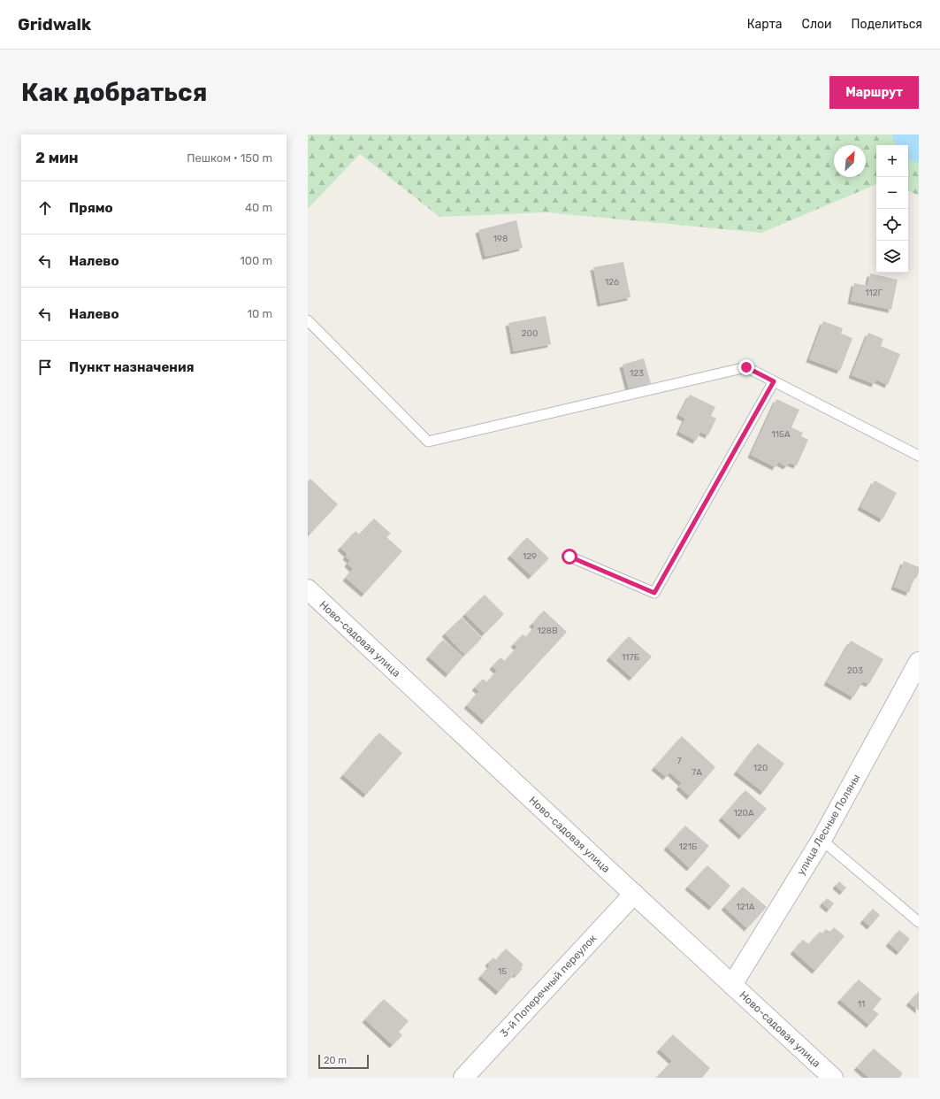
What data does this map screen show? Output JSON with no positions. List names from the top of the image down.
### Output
{
  "streets": {
    "street": ["Ново-садовая улица", "улица Лесные Поляны", "3-й Поперечный переулок"]
  },
  "crossings": [
    ["Ново-садовая улица", "улица Лесные Поляны"],
    ["Ново-садовая улица", "3-й Поперечный переулок"]
  ],
  "house_numbers": [
    "198",
    "126",
    "112Г",
    "200",
    "123",
    "115А",
    "129",
    "128В",
    "117Б",
    "203",
    "7",
    "120",
    "7А",
    "120А",
    "121Б",
    "121А",
    "15",
    "11"
  ],
  "scale_bar": "20 m",
  "north": "top right",
  "page": {
    "header": "Gridwalk",
    "nav": ["Карта", "Слои", "Поделиться"],
    "buttons": "Маршрут",
    "title": "Как добраться",
    "heading": ["2 мин", "Пешком · 150 m"],
    "map_buttons": ["+", "−"],
    "list": [
      ["Прямо", "40 m"],
      ["Налево", "100 m"],
      ["Налево", "10 m"],
      "Пункт назначения"
    ],
    "scale": "20 m"
  }
}
